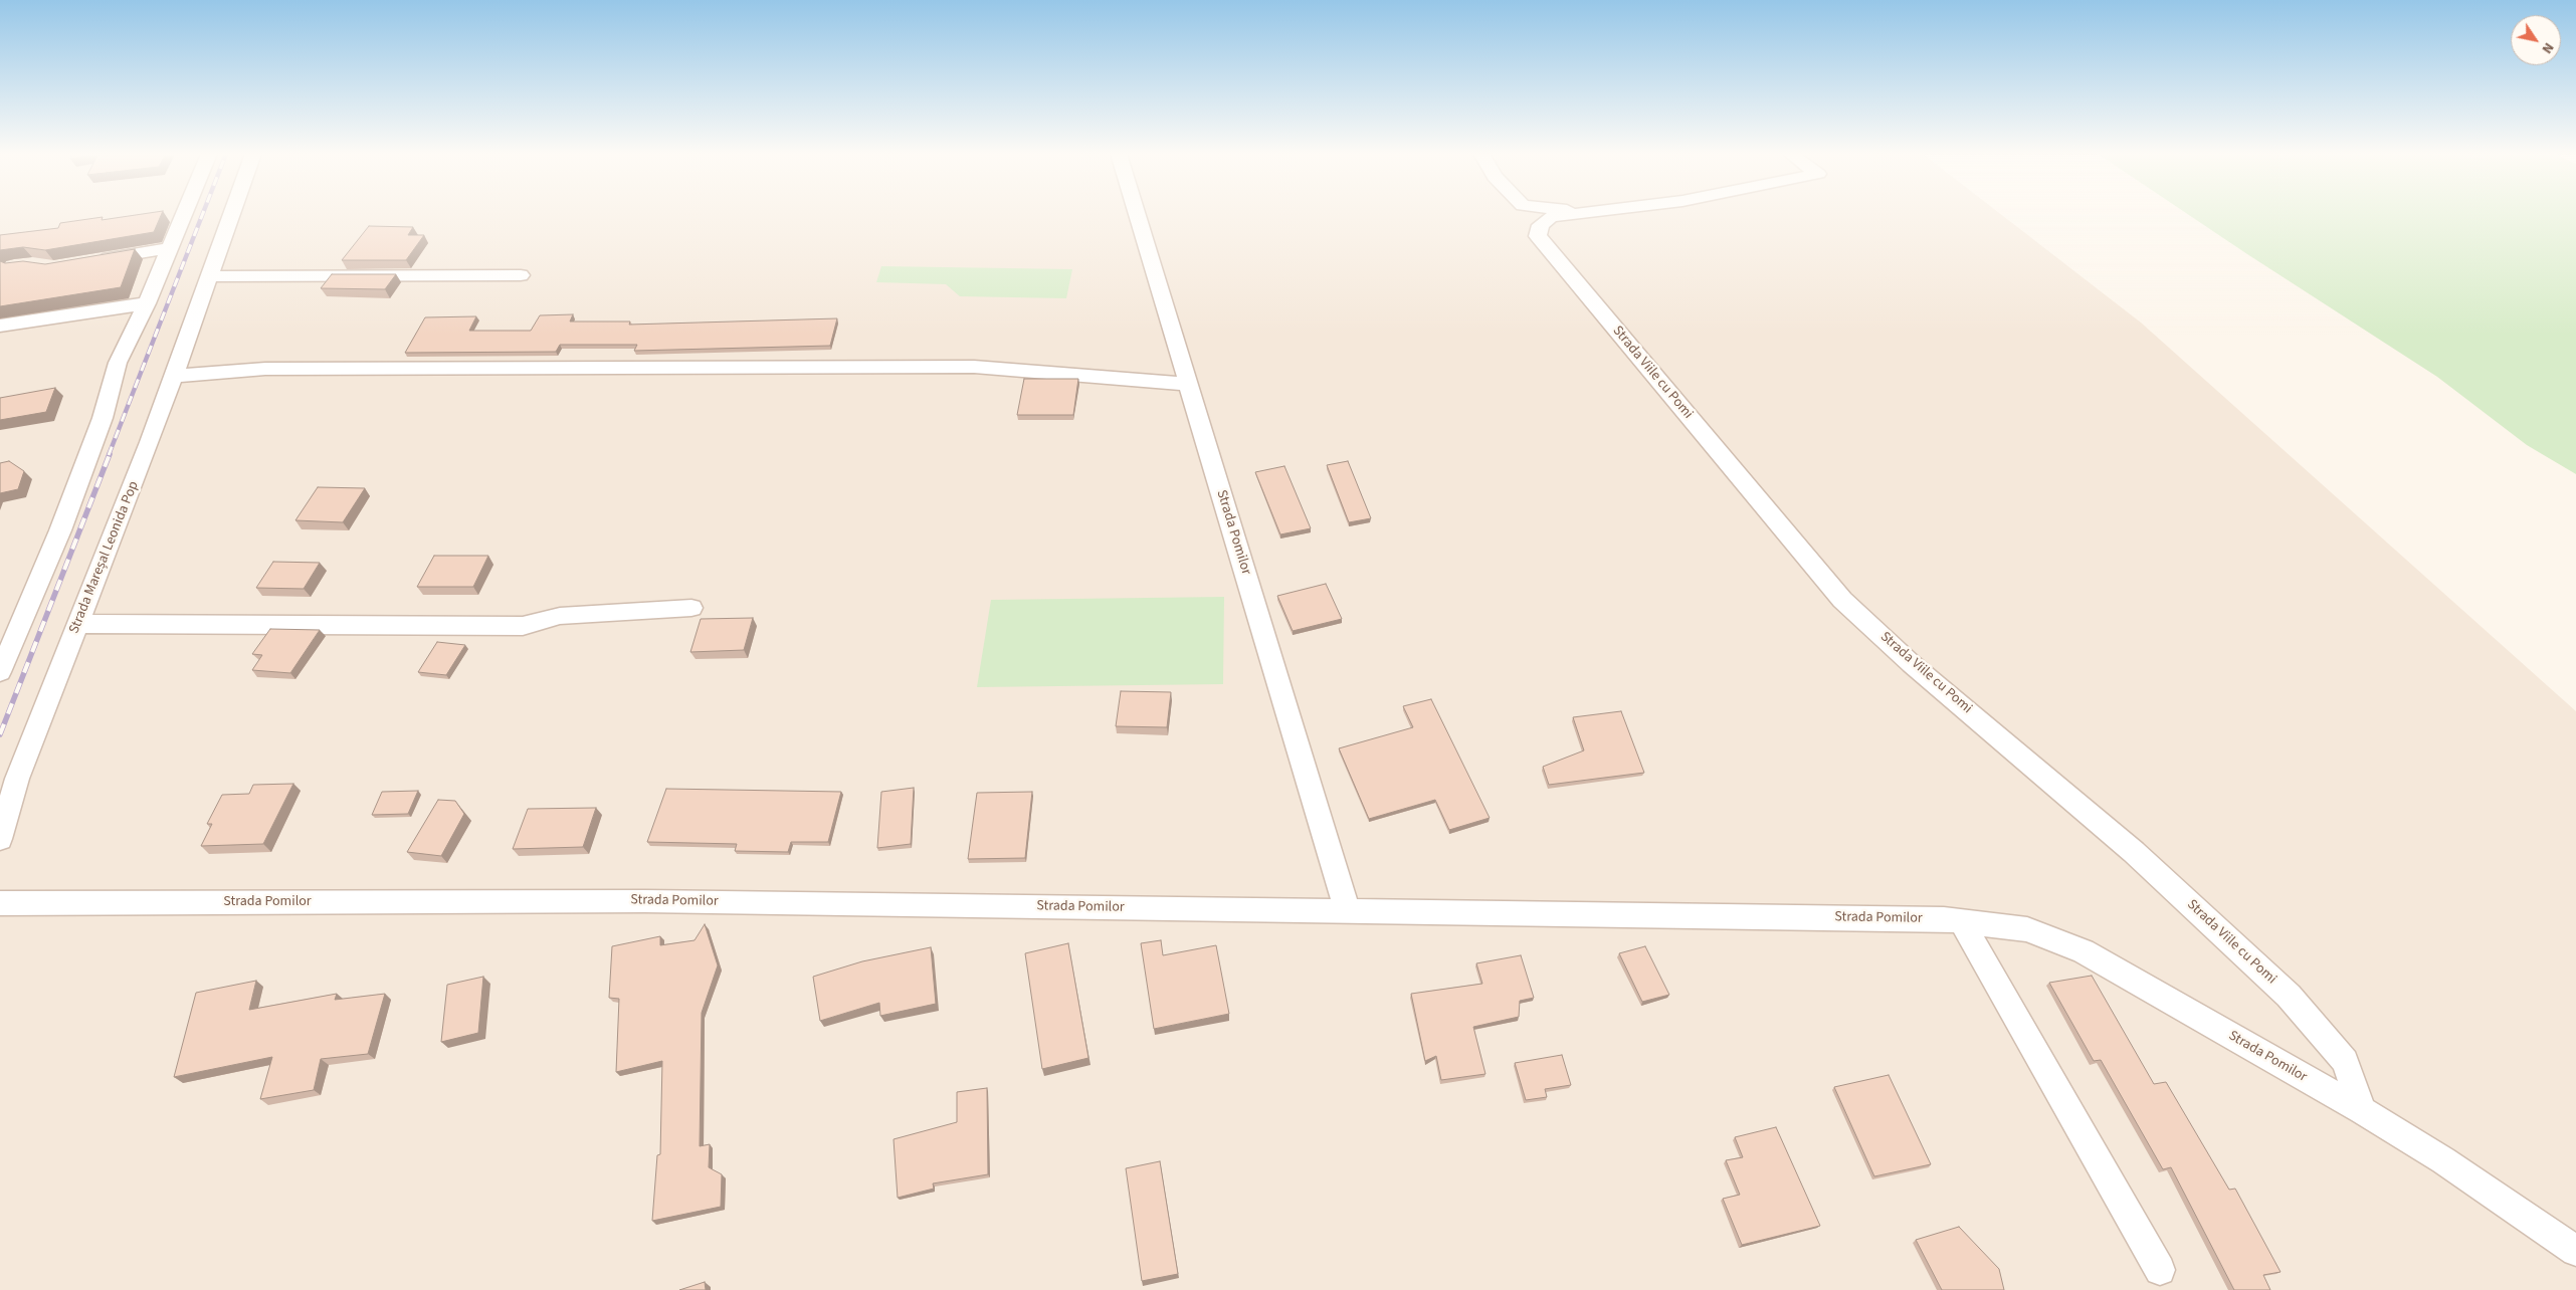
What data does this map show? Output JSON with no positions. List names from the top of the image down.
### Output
{
  "streets": {
    "street": ["Strada Viile cu Pomi", "Strada Pomilor", "Strada Mareșal Leonida Pop"]
  },
  "crossings": [
    ["Strada Viile cu Pomi", "Strada Pomilor"]
  ],
  "north": "bottom right"
}
